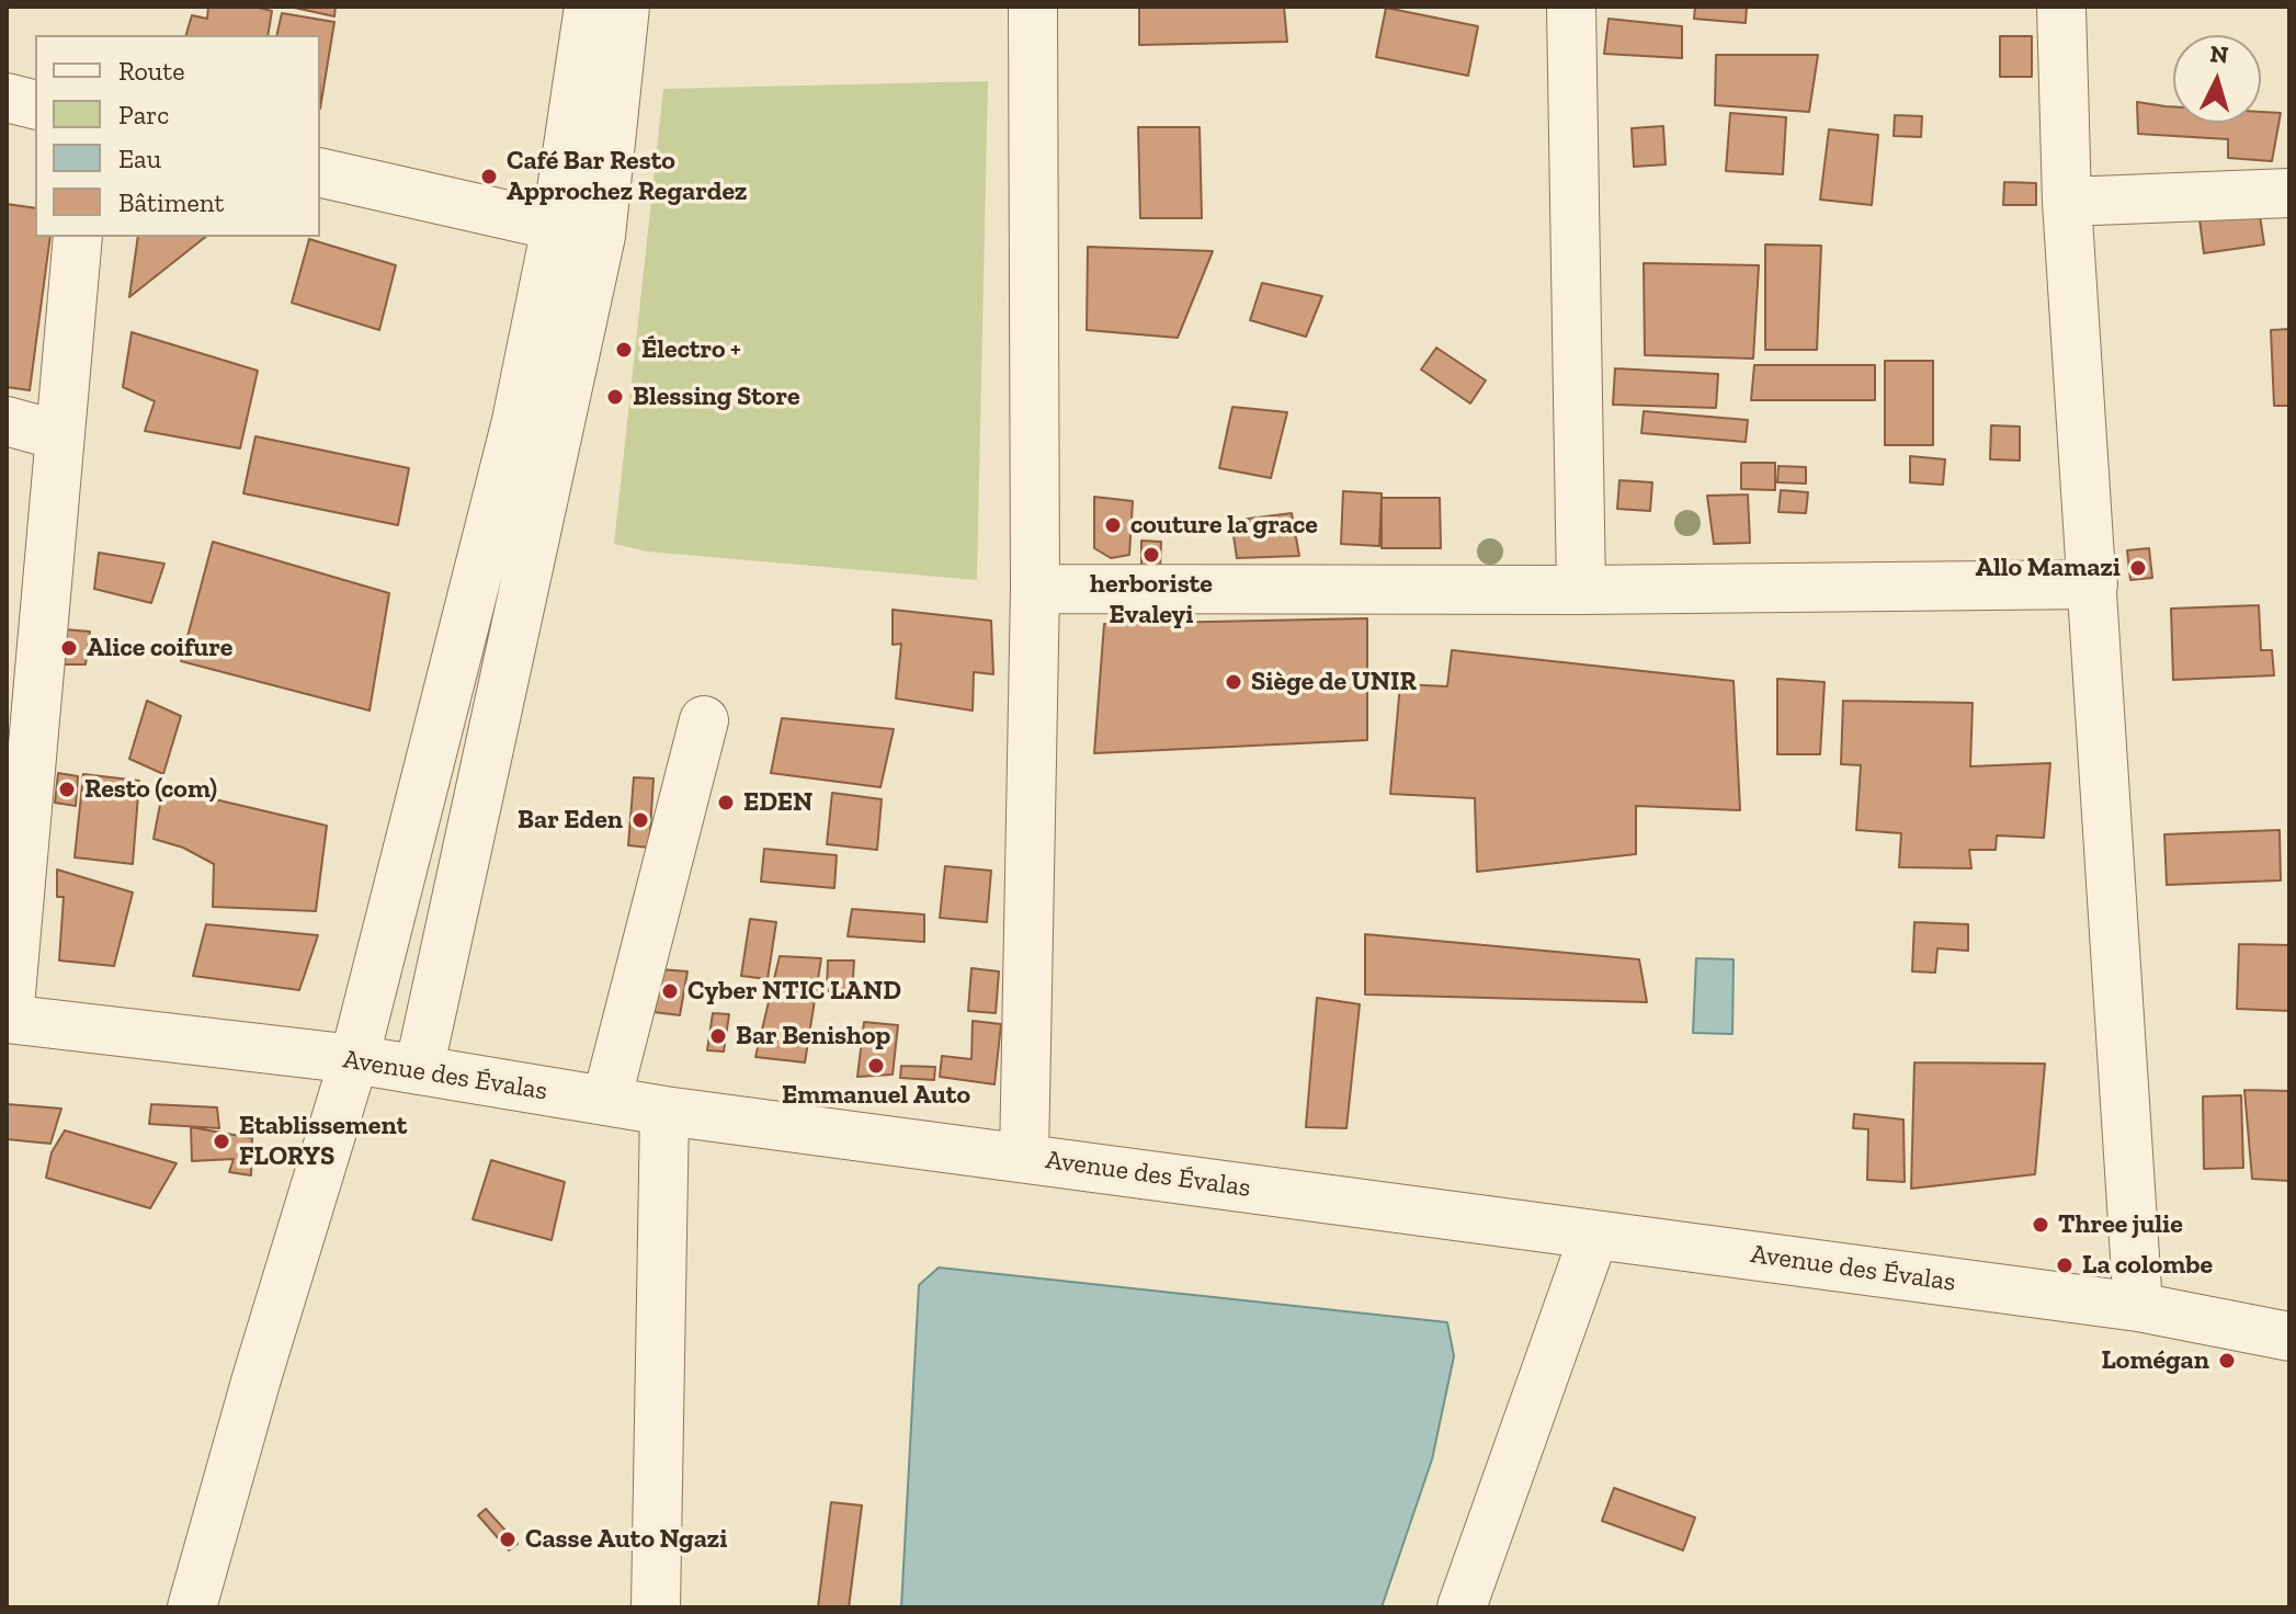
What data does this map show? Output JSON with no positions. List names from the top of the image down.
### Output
{
  "streets": {
    "street": ["Avenue des Évalas"]
  },
  "places": [
    "Café Bar Resto Approchez Regardez",
    "Électro +",
    "Blessing Store",
    "couture la grace",
    "herboriste Evaleyi",
    "Allo Mamazi",
    "Alice coifure",
    "Siège de UNIR",
    "Resto (com)",
    "EDEN",
    "Bar Eden",
    "Cyber NTIC LAND",
    "Bar Benishop",
    "Emmanuel Auto",
    "Etablissement FLORYS",
    "Three julie",
    "La colombe",
    "Lomégan",
    "Casse Auto Ngazi"
  ],
  "legend": [
    "Route",
    "Parc",
    "Eau",
    "Bâtiment"
  ],
  "north": "top"
}
